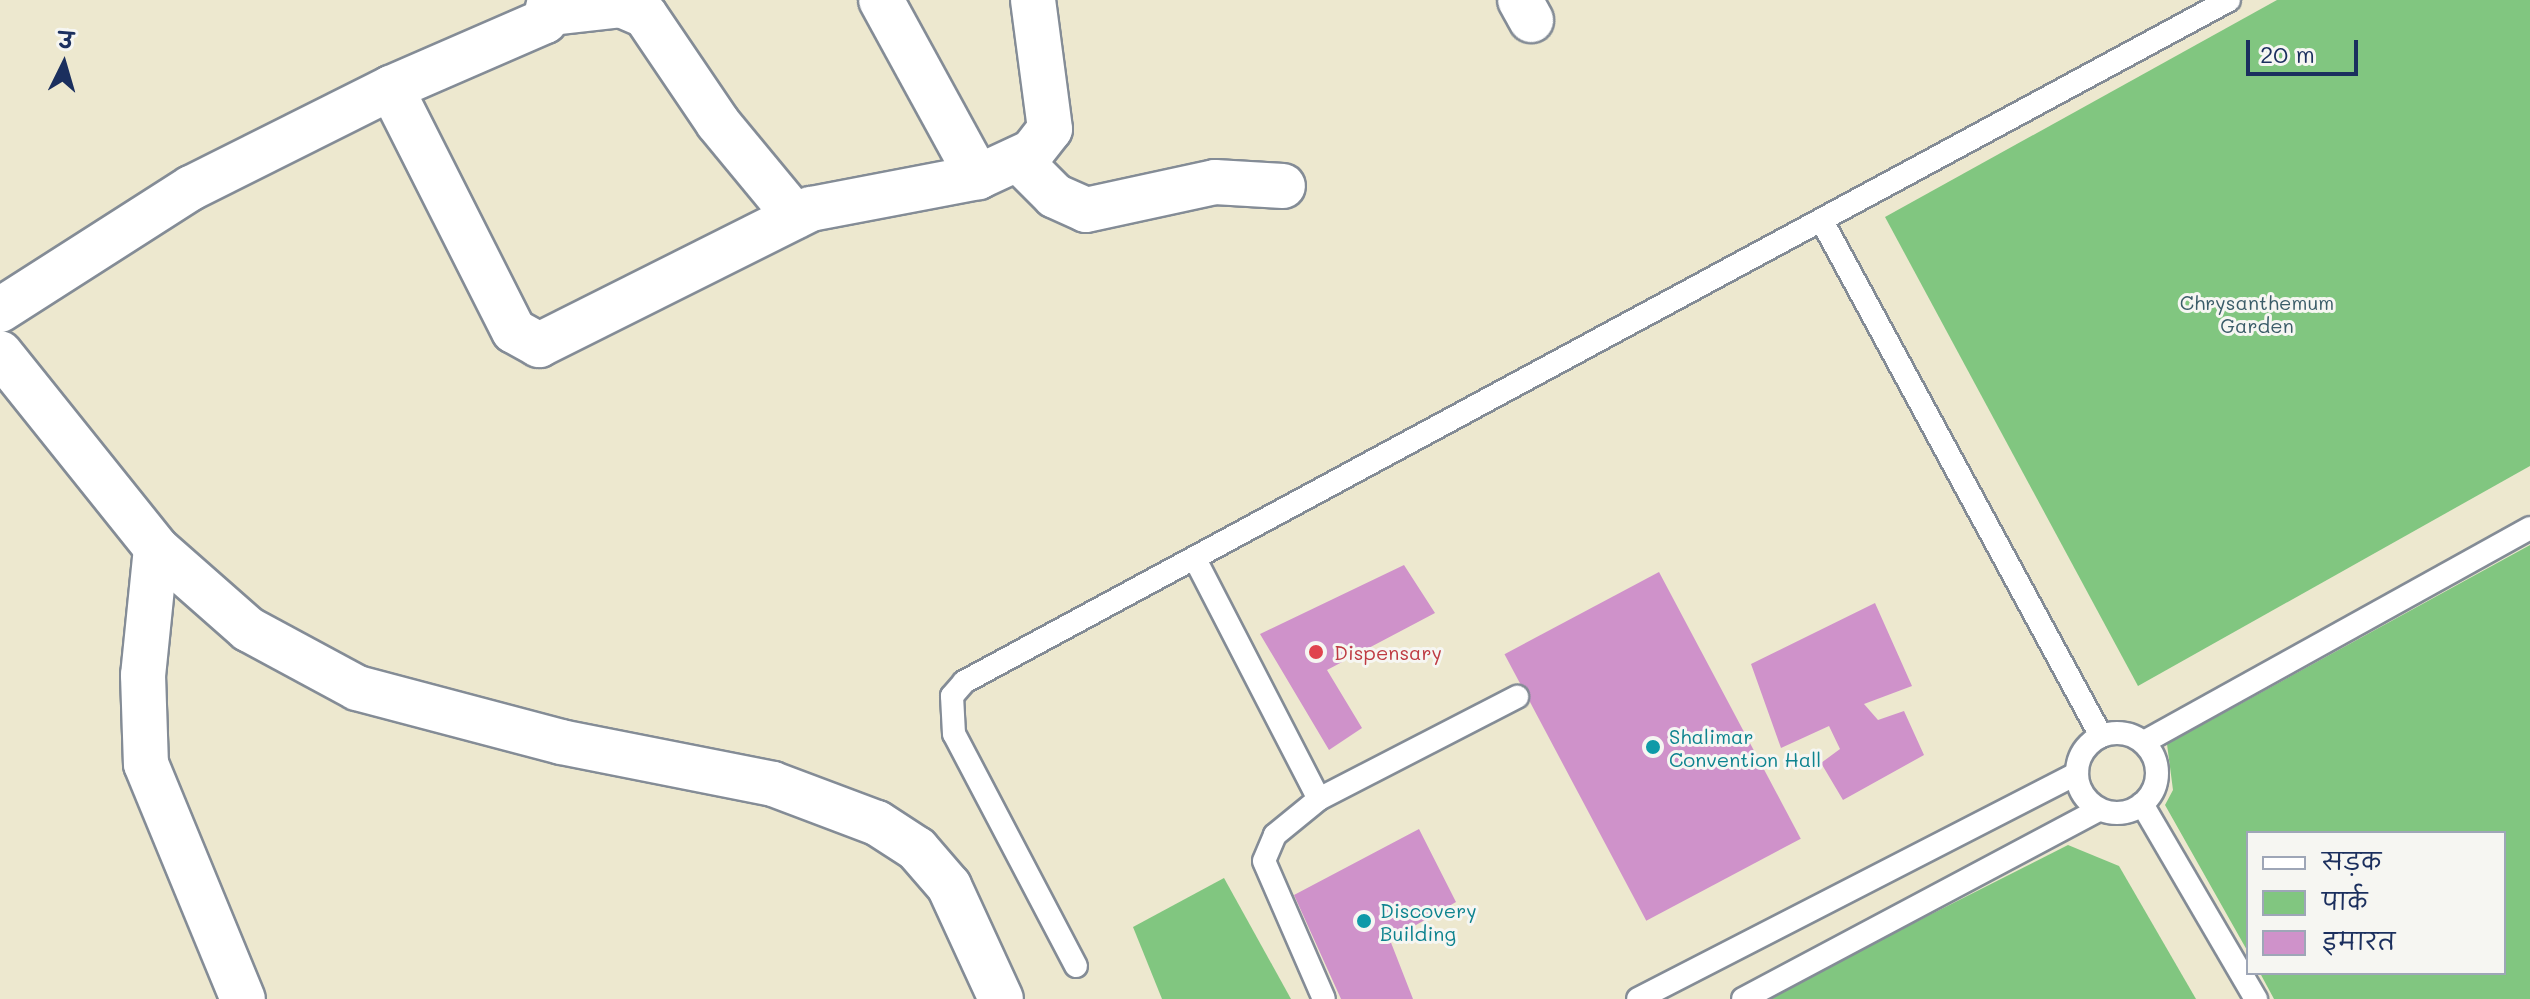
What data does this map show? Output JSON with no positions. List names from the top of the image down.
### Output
{
  "parks": ["Chrysanthemum Garden"],
  "places": ["Dispensary", "Shalimar Convention Hall", "Discovery Building"],
  "legend": ["सड़क", "पार्क", "इमारत"],
  "scale_bar": "20 m",
  "north": "top"
}
